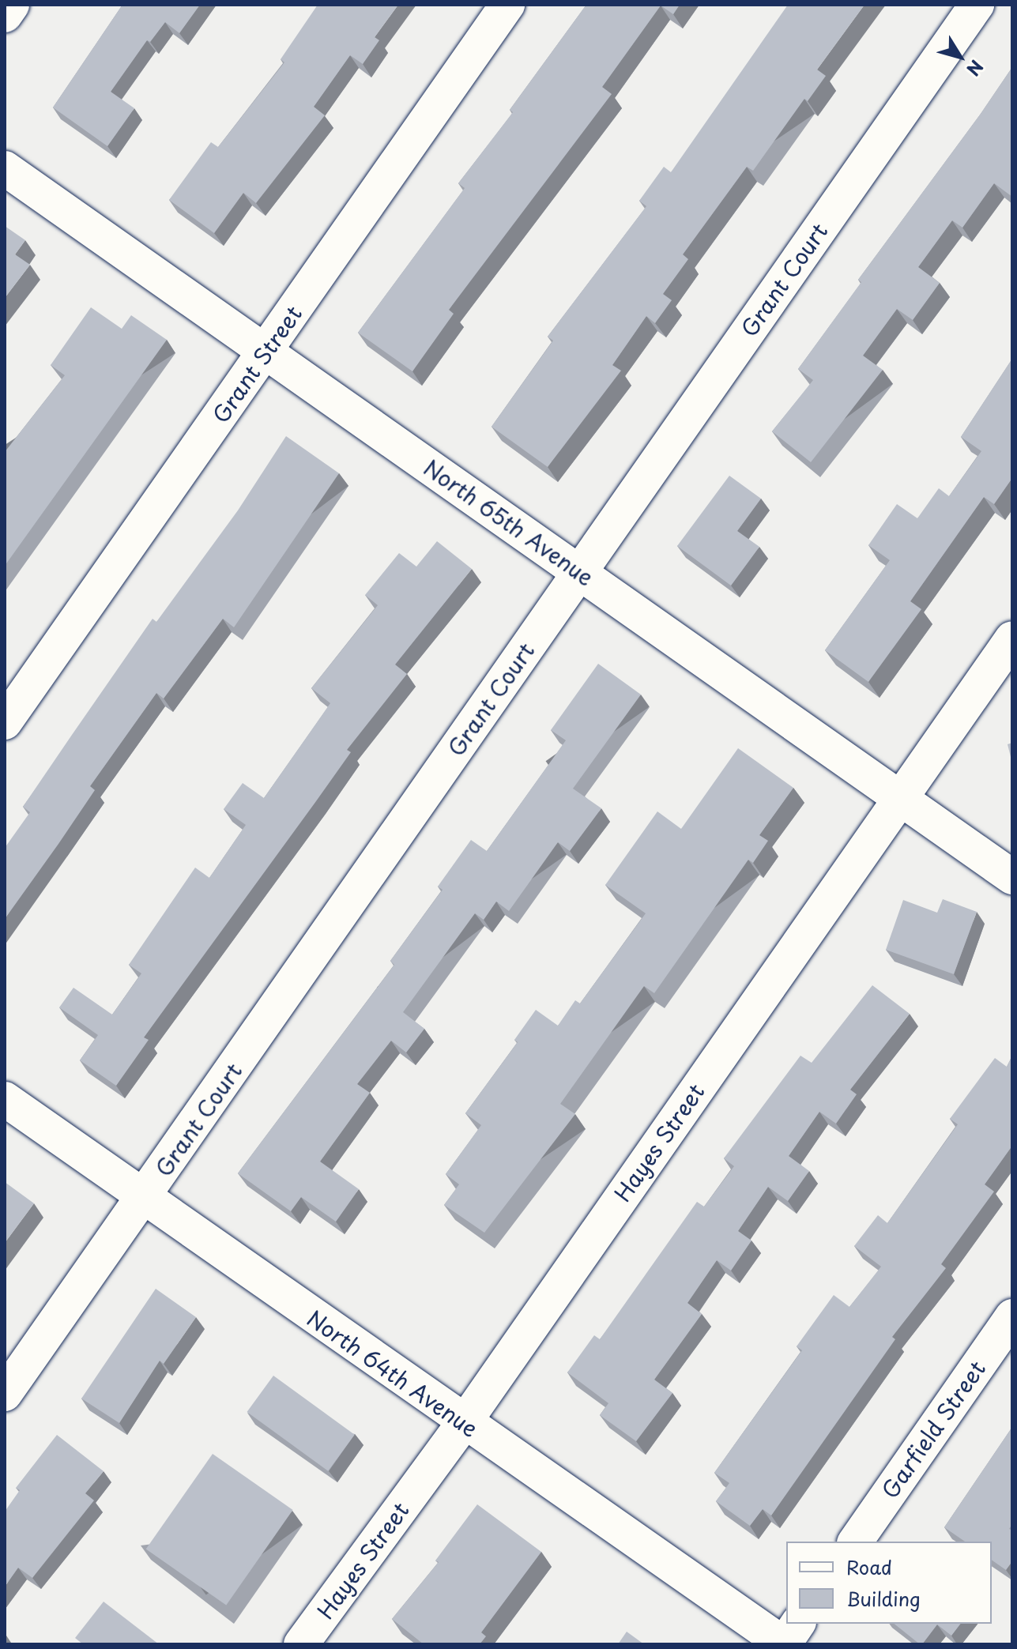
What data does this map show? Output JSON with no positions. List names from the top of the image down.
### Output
{
  "streets": {
    "street": [
      "Grant Court",
      "Grant Street",
      "North 65th Avenue",
      "Hayes Street",
      "North 64th Avenue",
      "Garfield Street"
    ]
  },
  "crossings": [
    ["Grant Court", "North 65th Avenue"],
    ["Grant Court", "North 64th Avenue"],
    ["Grant Street", "North 65th Avenue"],
    ["North 65th Avenue", "Hayes Street"],
    ["Hayes Street", "North 64th Avenue"]
  ],
  "legend": ["Road", "Building"],
  "north": "bottom right"
}
